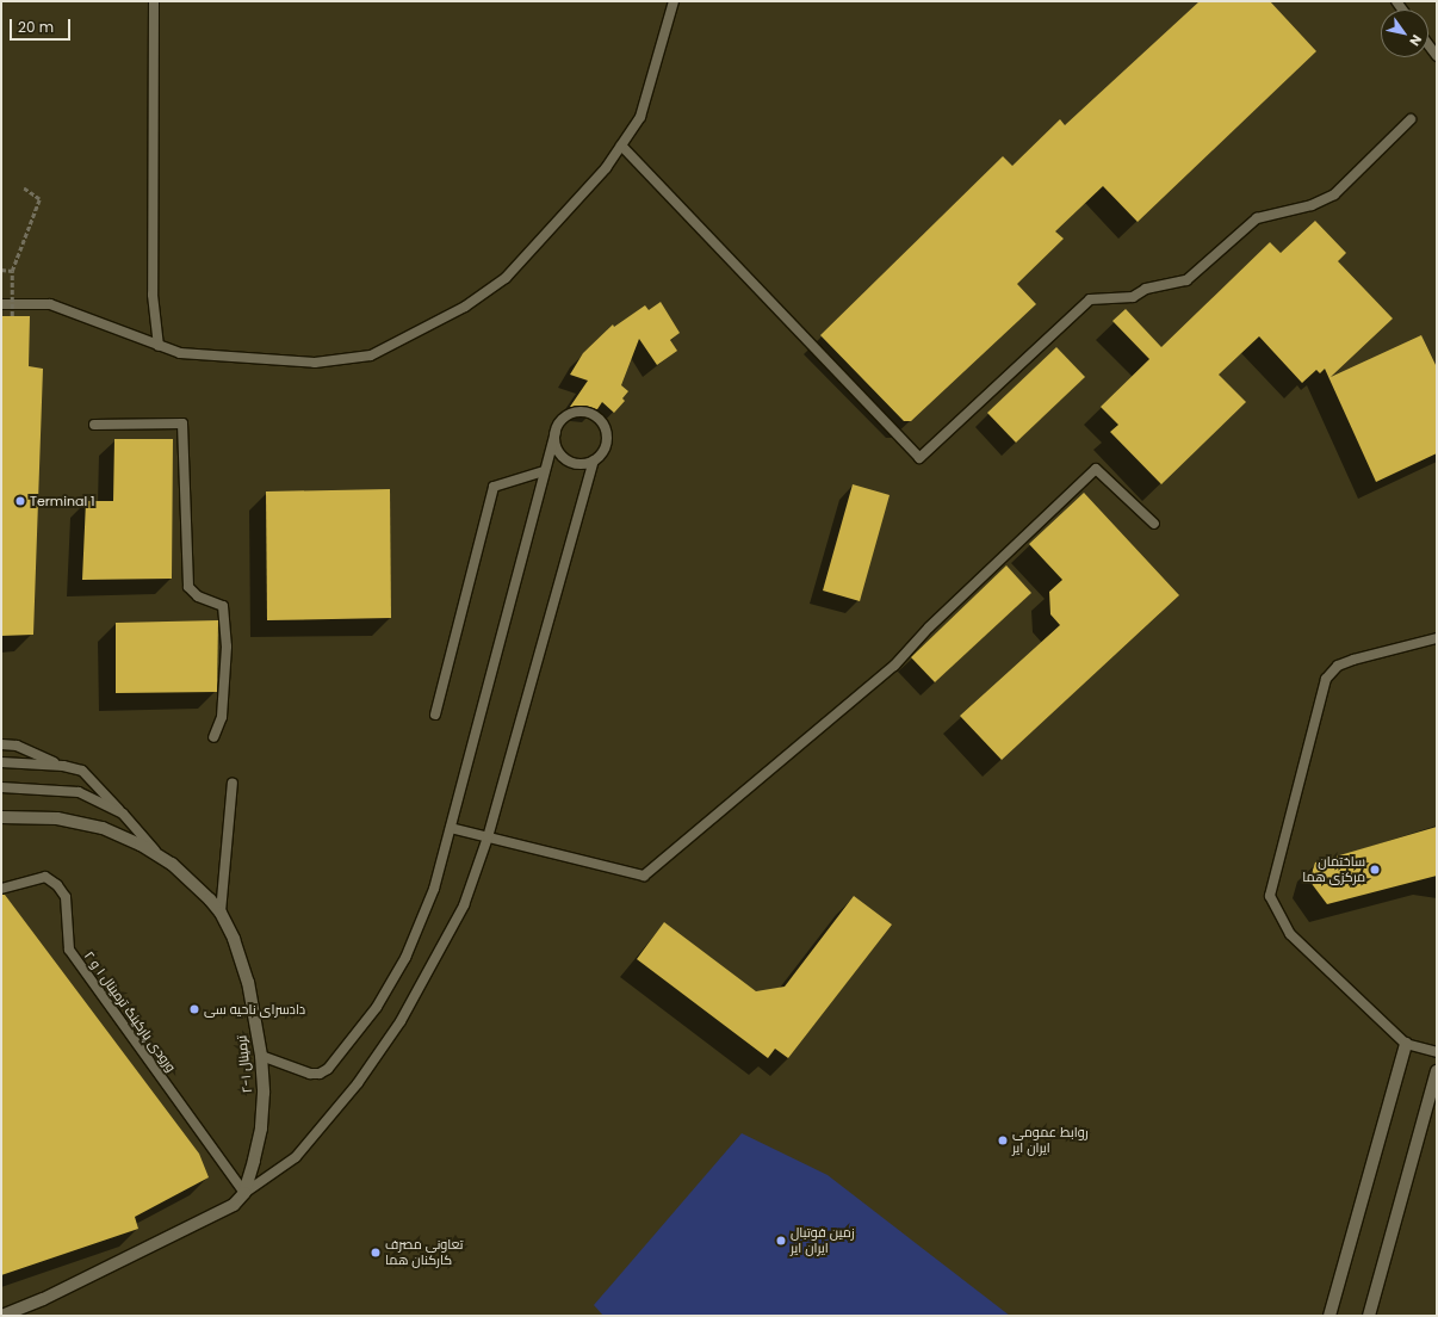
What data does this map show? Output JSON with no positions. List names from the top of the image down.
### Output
{
  "streets": {
    "main road": ["ترمینال ۱-۲"],
    "lane": ["ورودی پارکینگ ترمینال ۱ و ۲"]
  },
  "crossings": [
    ["ورودی پارکینگ ترمینال ۱ و ۲", "ترمینال ۱-۲"]
  ],
  "places": [
    "Terminal 1",
    "ساختمان مرکزی هما",
    "دادسرای ناحیه سی",
    "روابط عمومی ایران ایر",
    "زمین فوتبال ایران ایر",
    "تعاونی مصرف کارکنان هما"
  ],
  "scale_bar": "20 m",
  "north": "bottom right"
}
